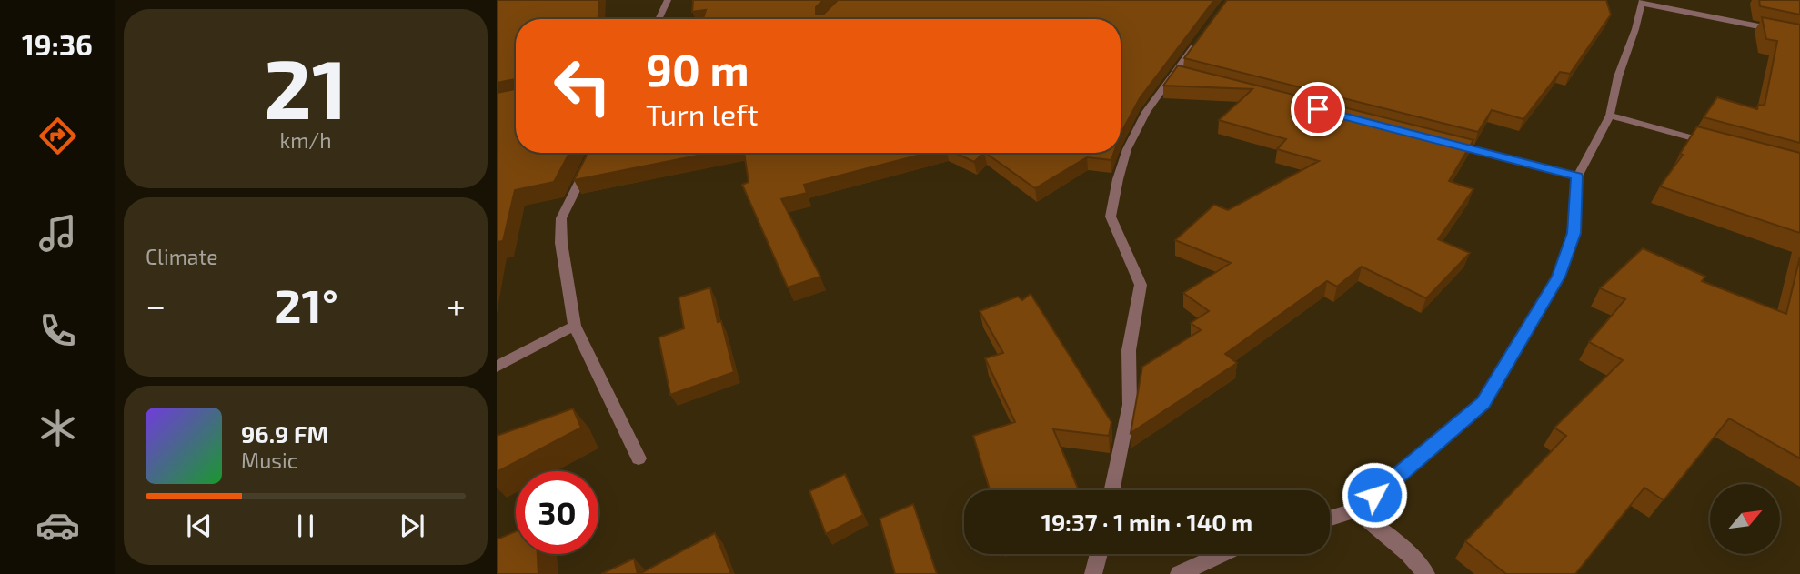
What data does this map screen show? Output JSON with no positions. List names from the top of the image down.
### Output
{
  "north": "top right",
  "page": {
    "tabs": "19:36",
    "tile": [
      ["21", "km/h"],
      "Climate"
    ],
    "turn": ["90 m", "Turn left"],
    "heat": ["−", "21°", "+"],
    "song": ["96.9 FM", "Music"],
    "limit": "30",
    "trip": "19:37 · 1 min · 140 m"
  }
}
